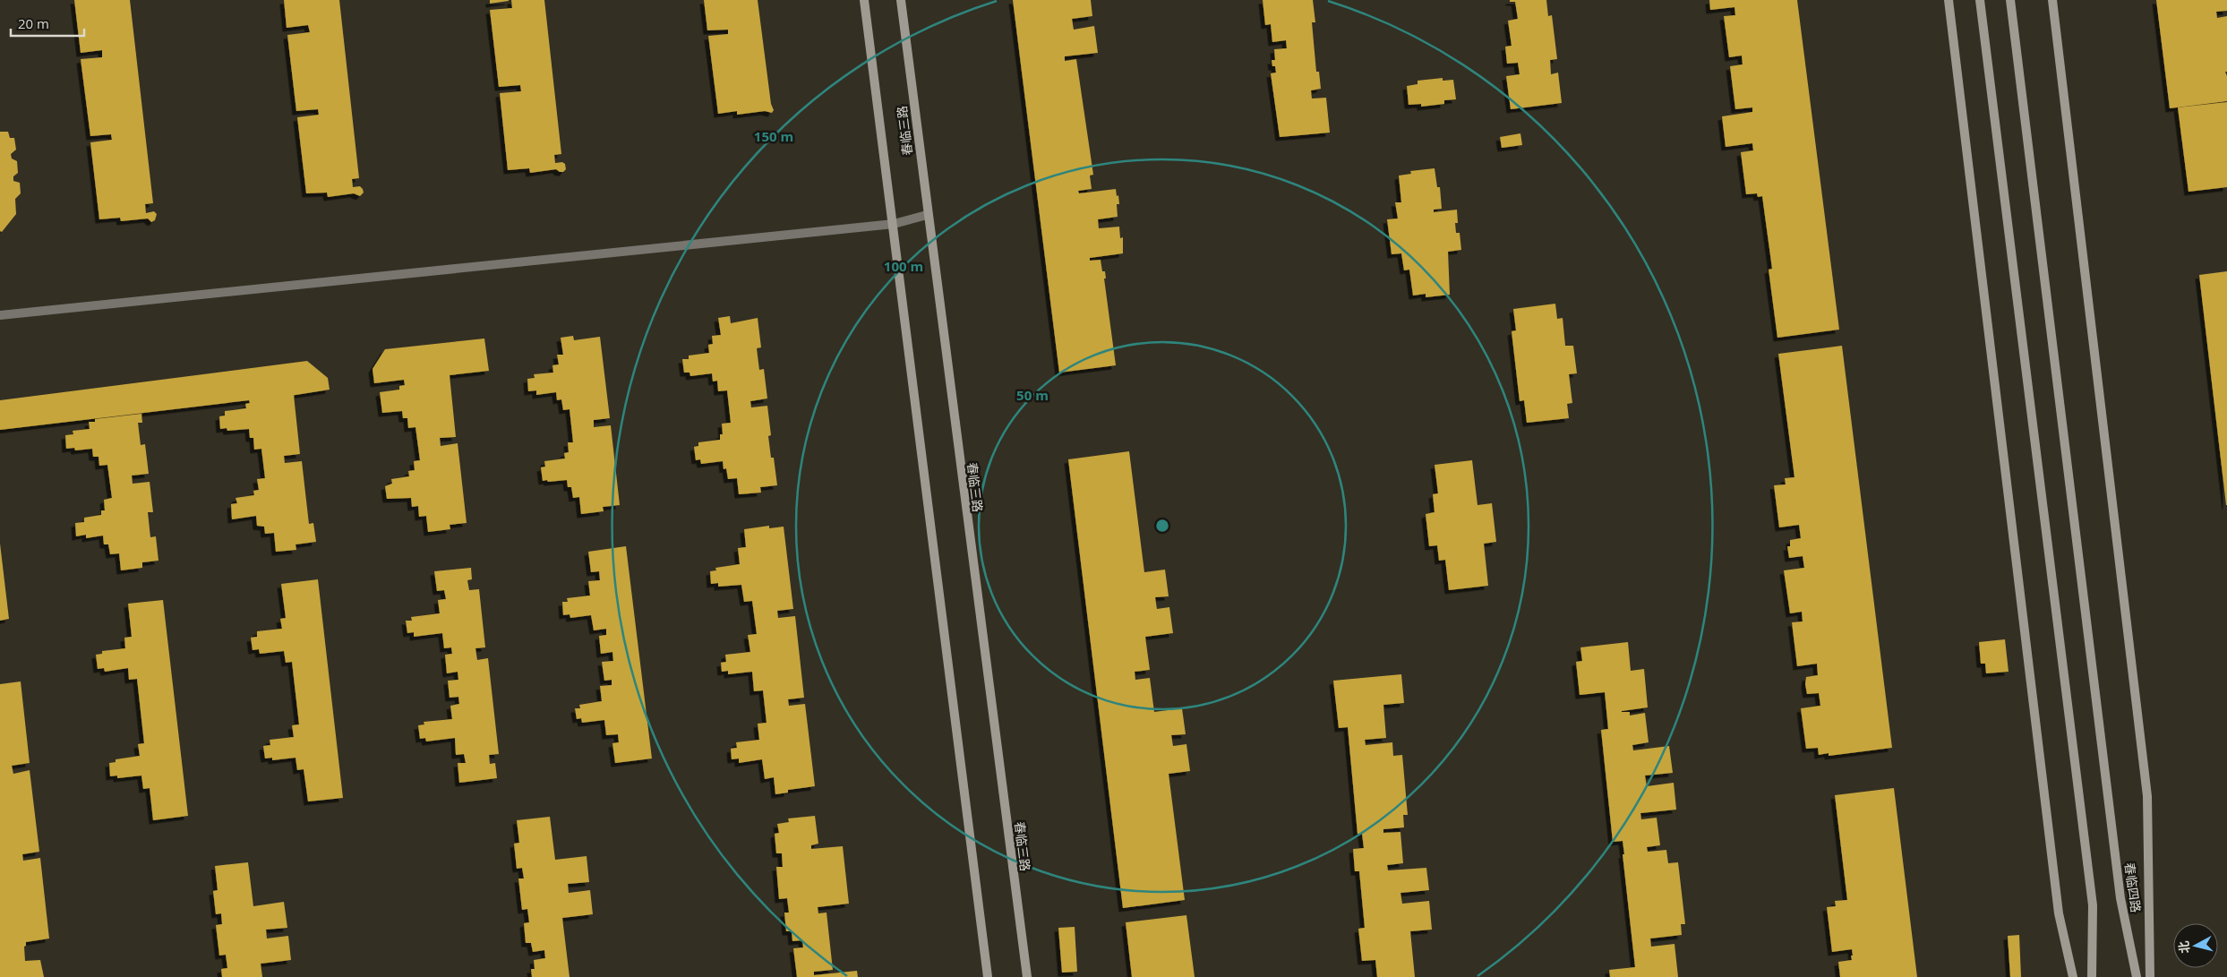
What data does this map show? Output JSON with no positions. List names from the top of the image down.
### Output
{
  "streets": {
    "street": ["春临三路", "春临四路"]
  },
  "scale_bar": "20 m",
  "north": "left",
  "rings": ["150 m", "100 m", "50 m"]
}
